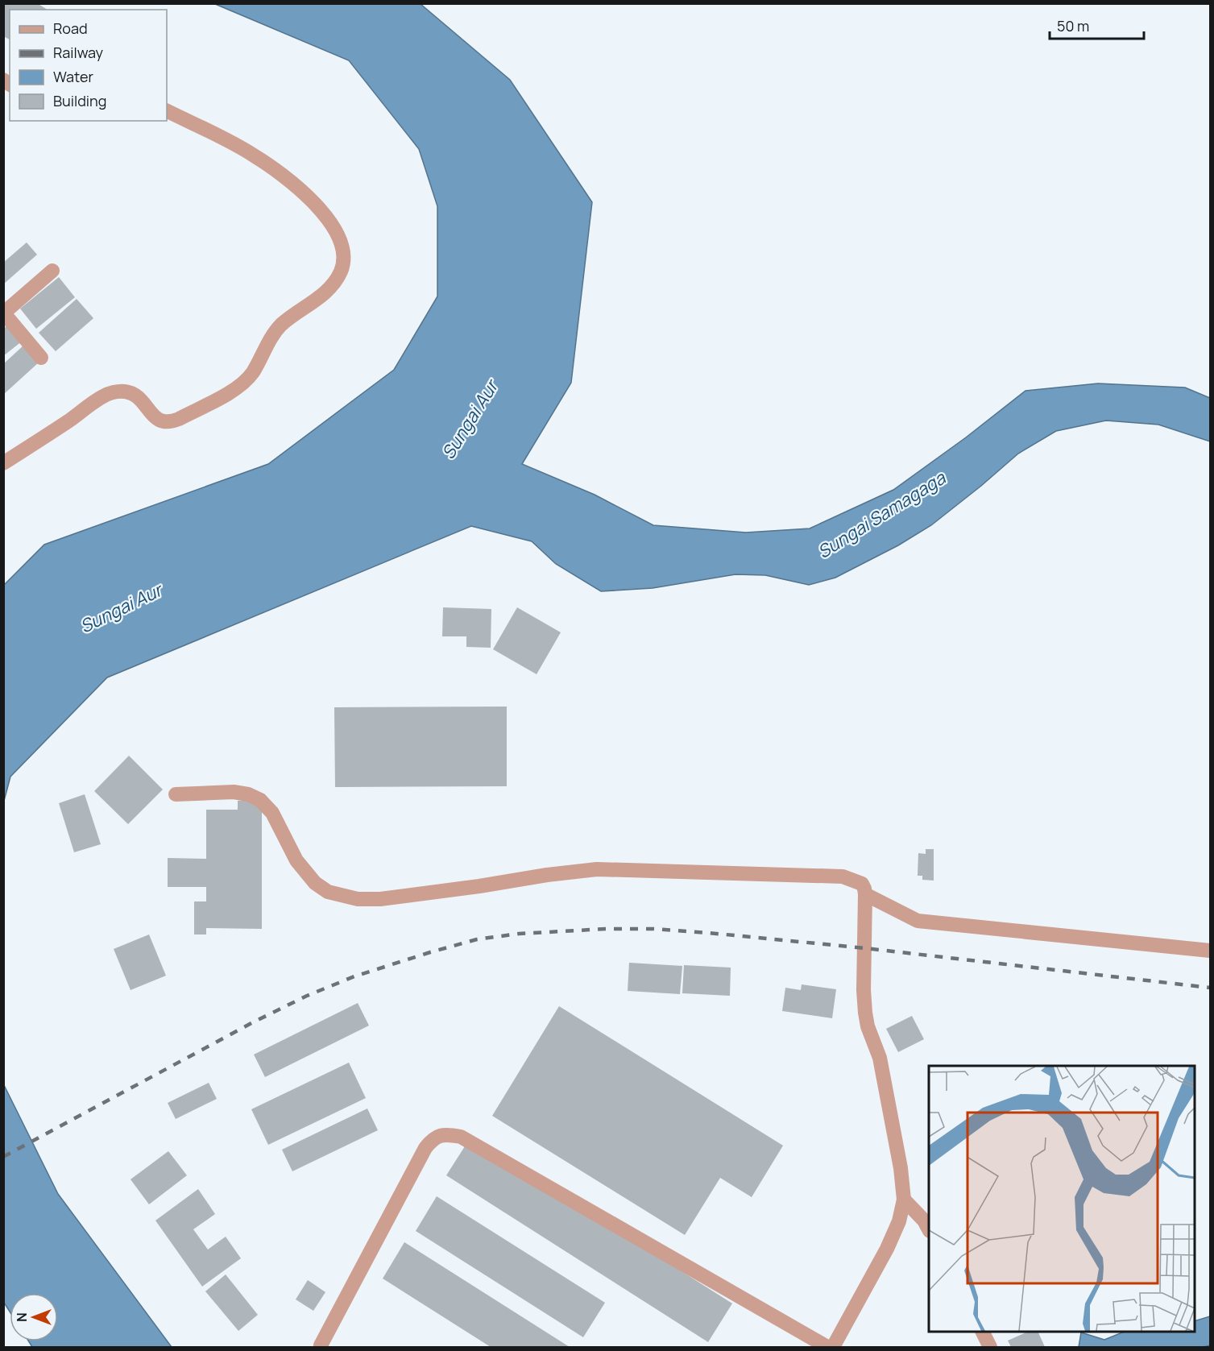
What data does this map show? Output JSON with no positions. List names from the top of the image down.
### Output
{
  "water": ["Sungai Aur", "Sungai Samagaga"],
  "legend": [
    "Road",
    "Railway",
    "Water",
    "Building"
  ],
  "scale_bar": "50 m",
  "north": "left"
}
